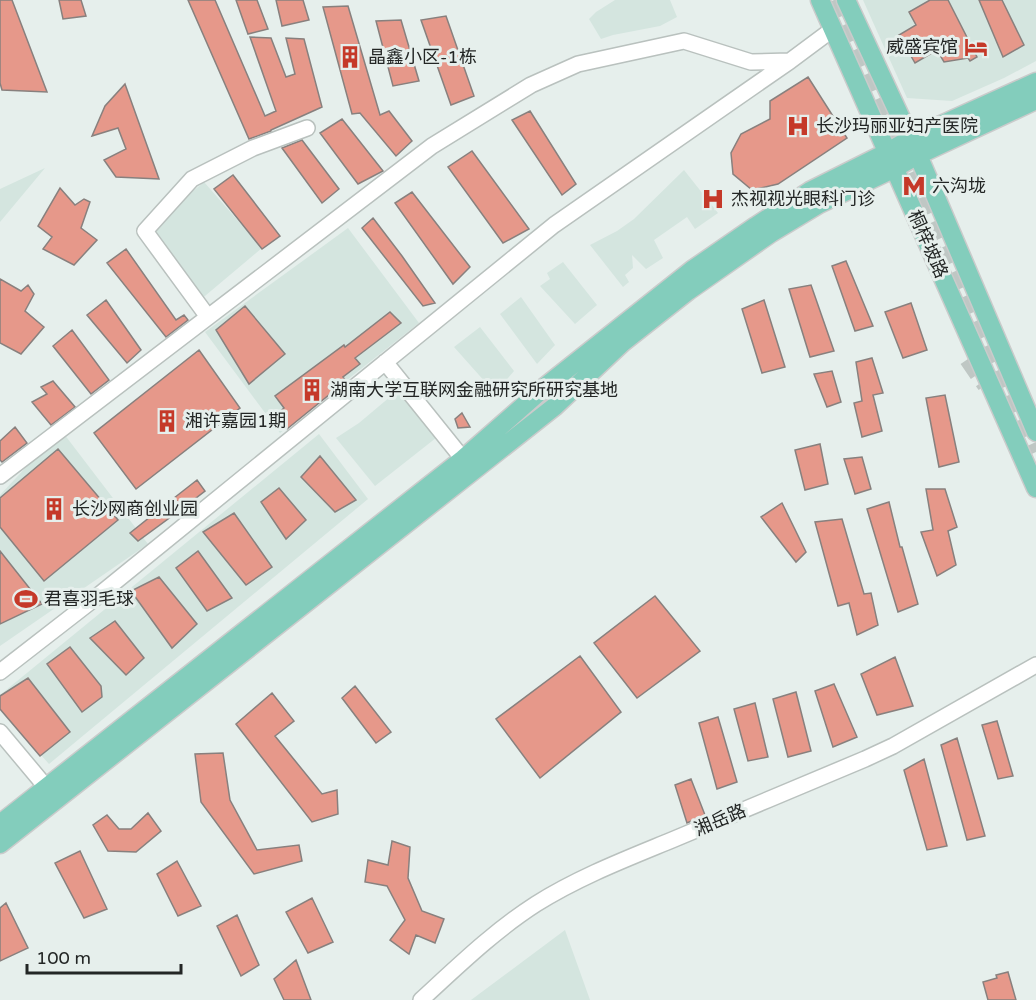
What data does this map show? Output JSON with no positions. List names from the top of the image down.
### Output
{
  "streets": {
    "main road": ["桐梓坡路"],
    "street": ["湘岳路"]
  },
  "places": {
    "hotel": ["威盛宾馆"],
    "building": [
      "晶鑫小区-1栋",
      "湖南大学互联网金融研究所研究基地",
      "湘许嘉园1期",
      "长沙网商创业园"
    ],
    "hospital": ["长沙玛丽亚妇产医院", "杰视视光眼科门诊"],
    "metro station": ["六沟垅"],
    "sports": ["君喜羽毛球"]
  },
  "scale_bar": "100 m"
}
